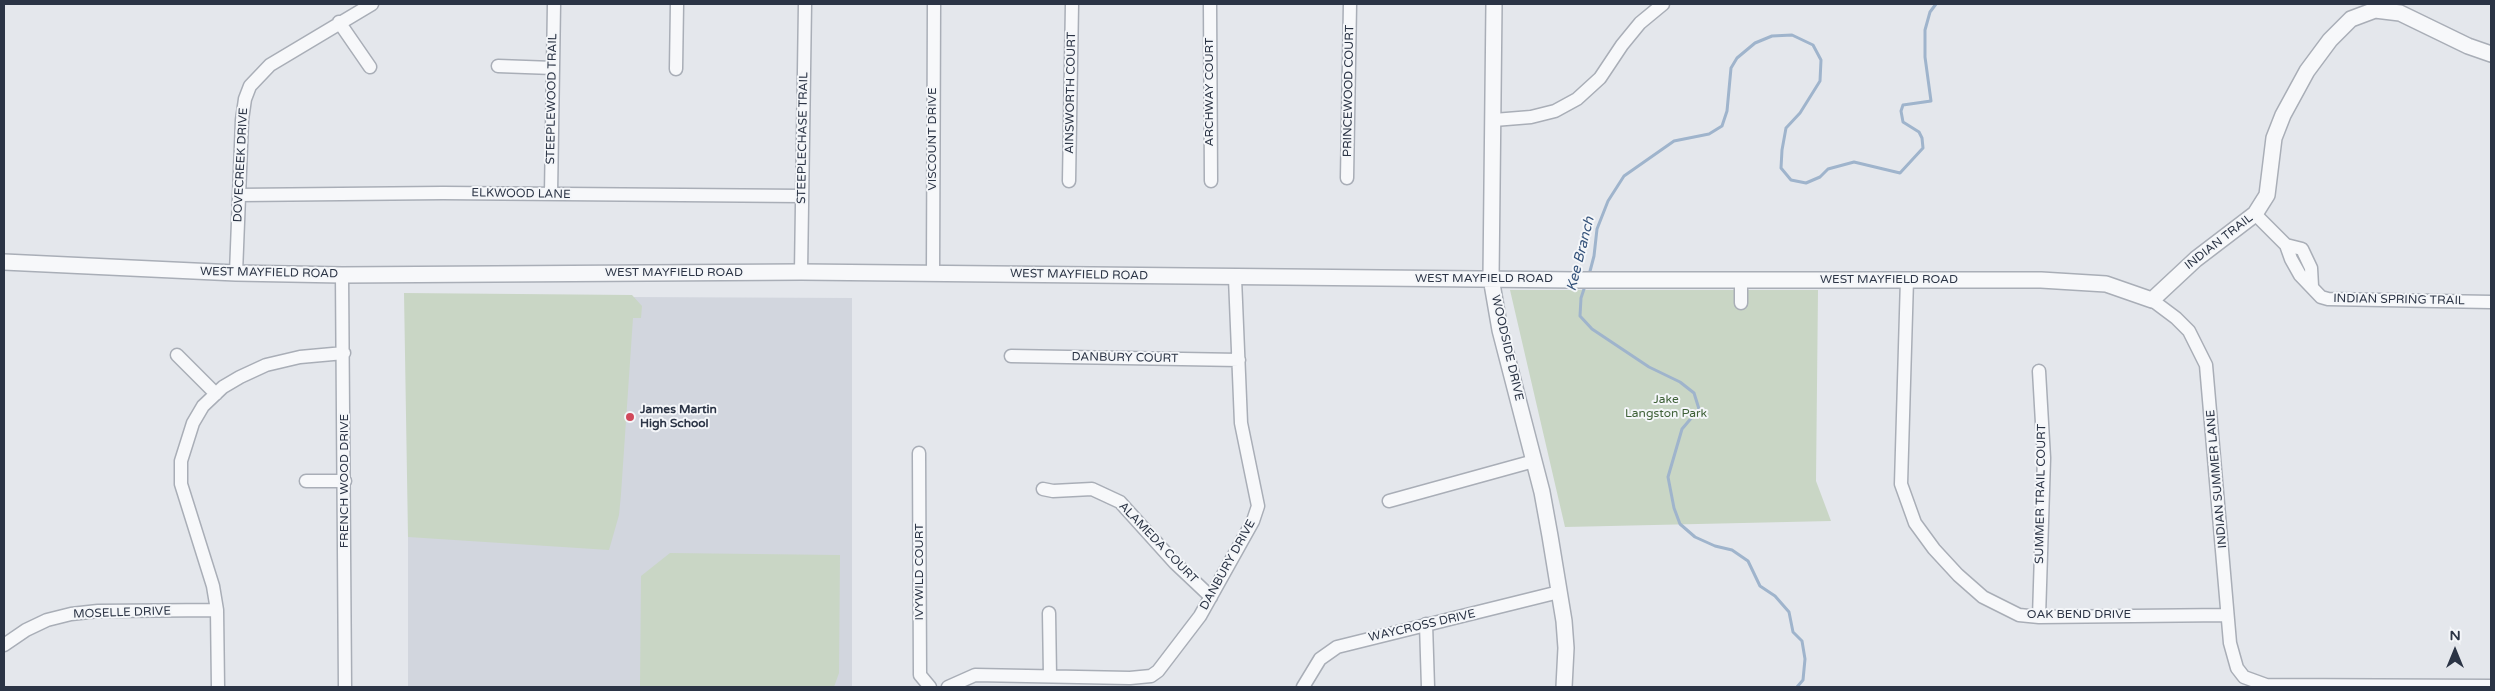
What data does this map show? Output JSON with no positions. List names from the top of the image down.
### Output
{
  "streets": {
    "street": [
      "PRINCEWOOD COURT",
      "ARCHWAY COURT",
      "AINSWORTH COURT",
      "STEEPLEWOOD TRAIL",
      "STEEPLECHASE TRAIL",
      "VISCOUNT DRIVE",
      "DOVECREEK DRIVE",
      "ELKWOOD LANE",
      "INDIAN TRAIL",
      "WEST MAYFIELD ROAD",
      "INDIAN SPRING TRAIL",
      "WOODSIDE DRIVE",
      "DANBURY COURT",
      "INDIAN SUMMER LANE",
      "FRENCH WOOD DRIVE",
      "SUMMER TRAIL COURT",
      "ALAMEDA COURT",
      "DANBURY DRIVE",
      "IVYWILD COURT",
      "MOSELLE DRIVE",
      "OAK BEND DRIVE",
      "WAYCROSS DRIVE"
    ]
  },
  "crossings": [
    ["STEEPLEWOOD TRAIL", "ELKWOOD LANE"],
    ["STEEPLECHASE TRAIL", "ELKWOOD LANE"],
    ["STEEPLECHASE TRAIL", "WEST MAYFIELD ROAD"],
    ["VISCOUNT DRIVE", "WEST MAYFIELD ROAD"],
    ["DOVECREEK DRIVE", "ELKWOOD LANE"],
    ["DOVECREEK DRIVE", "WEST MAYFIELD ROAD"],
    ["INDIAN TRAIL", "WEST MAYFIELD ROAD"],
    ["INDIAN TRAIL", "INDIAN SPRING TRAIL"],
    ["INDIAN TRAIL", "INDIAN SUMMER LANE"],
    ["WEST MAYFIELD ROAD", "WOODSIDE DRIVE"],
    ["WEST MAYFIELD ROAD", "INDIAN SUMMER LANE"],
    ["WEST MAYFIELD ROAD", "FRENCH WOOD DRIVE"],
    ["WEST MAYFIELD ROAD", "DANBURY DRIVE"],
    ["WEST MAYFIELD ROAD", "OAK BEND DRIVE"],
    ["WOODSIDE DRIVE", "WAYCROSS DRIVE"],
    ["DANBURY COURT", "DANBURY DRIVE"],
    ["INDIAN SUMMER LANE", "OAK BEND DRIVE"],
    ["SUMMER TRAIL COURT", "OAK BEND DRIVE"],
    ["ALAMEDA COURT", "DANBURY DRIVE"]
  ],
  "water": ["Kee Branch"],
  "parks": ["Jake Langston Park"],
  "places": ["James Martin High School"],
  "north": "top"
}
